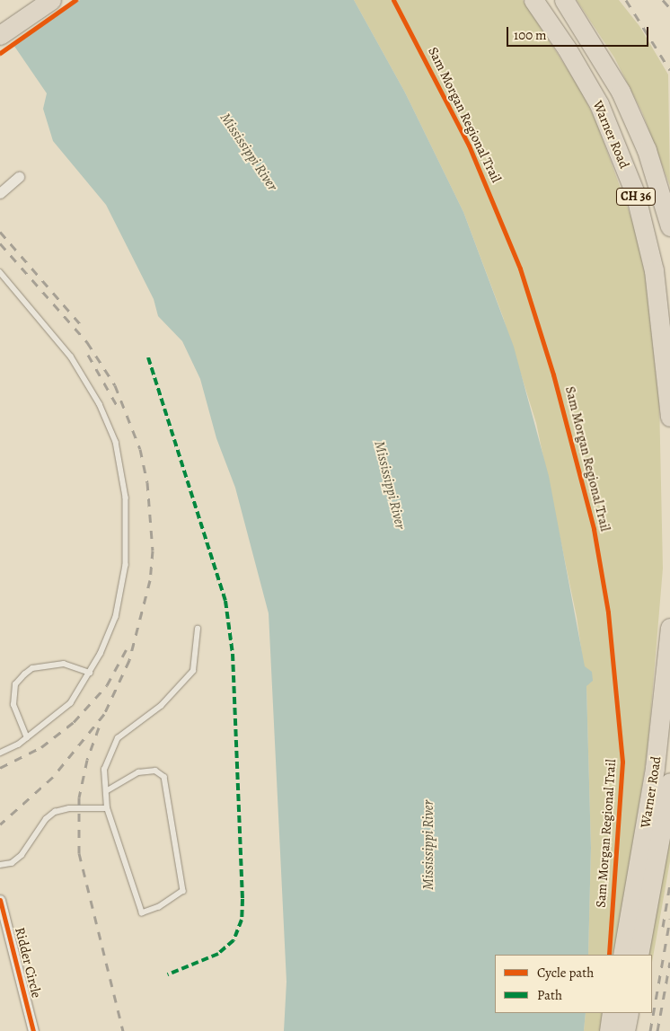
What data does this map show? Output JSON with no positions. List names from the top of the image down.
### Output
{
  "streets": {
    "highway": ["Warner Road", "CH 36"],
    "street": ["Ridder Circle"],
    "cycle path": ["Sam Morgan Regional Trail"]
  },
  "water": ["Mississippi River"],
  "legend": ["Cycle path", "Path"],
  "scale_bar": "100 m"
}
